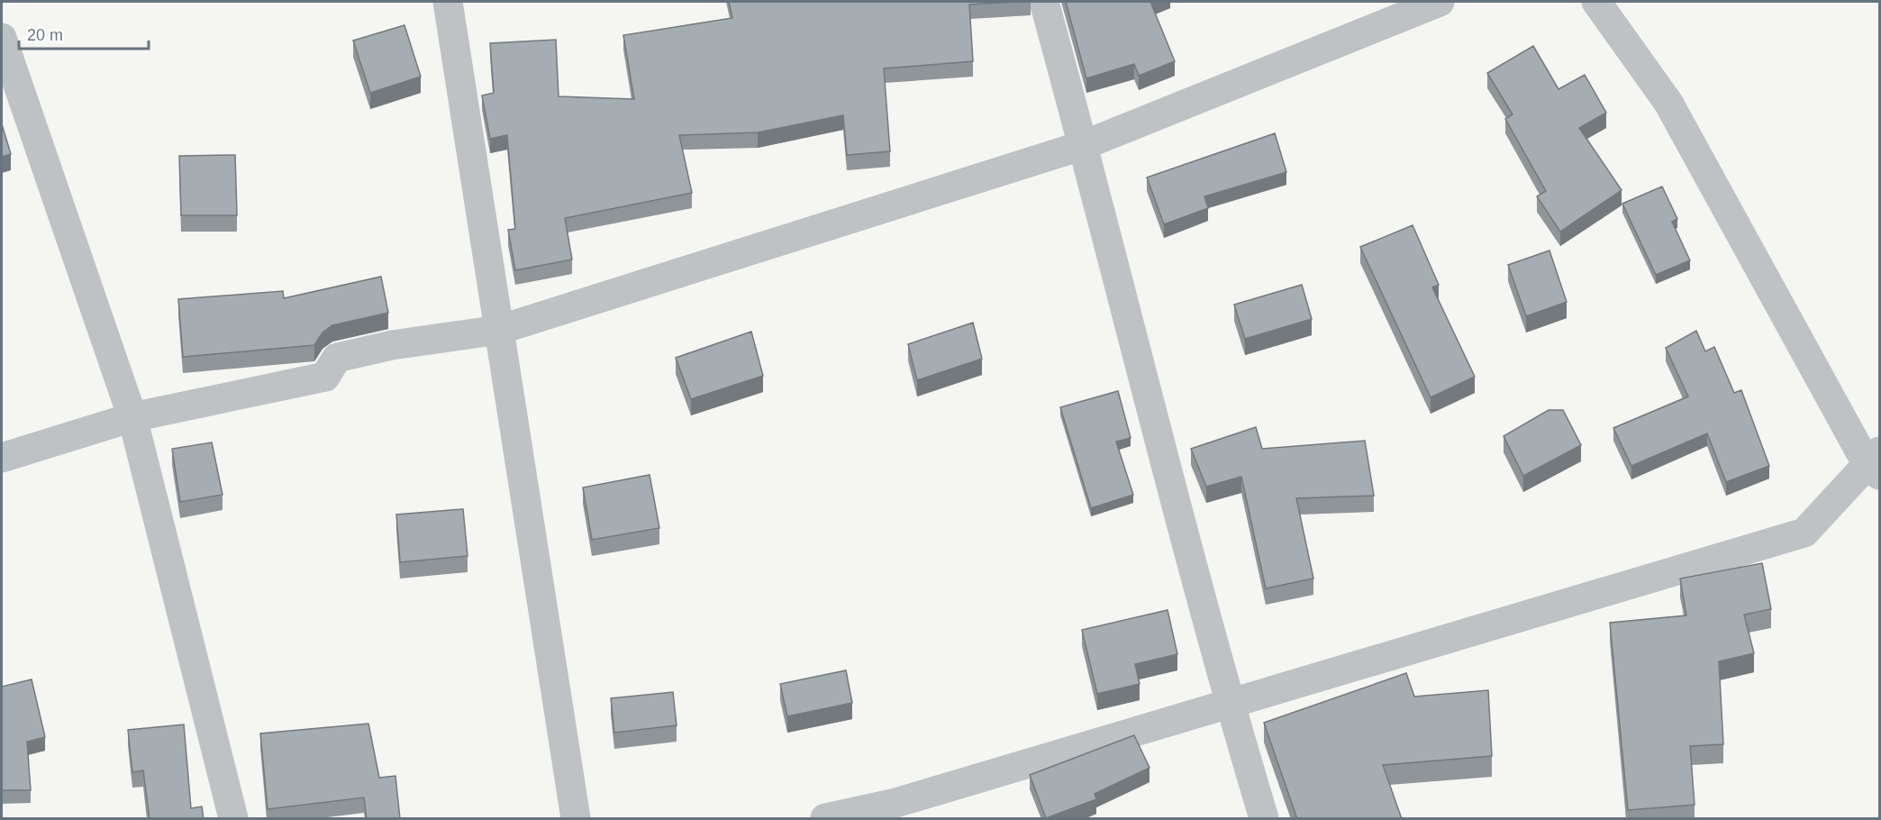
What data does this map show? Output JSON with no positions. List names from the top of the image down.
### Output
{
  "scale_bar": "20 m"
}
